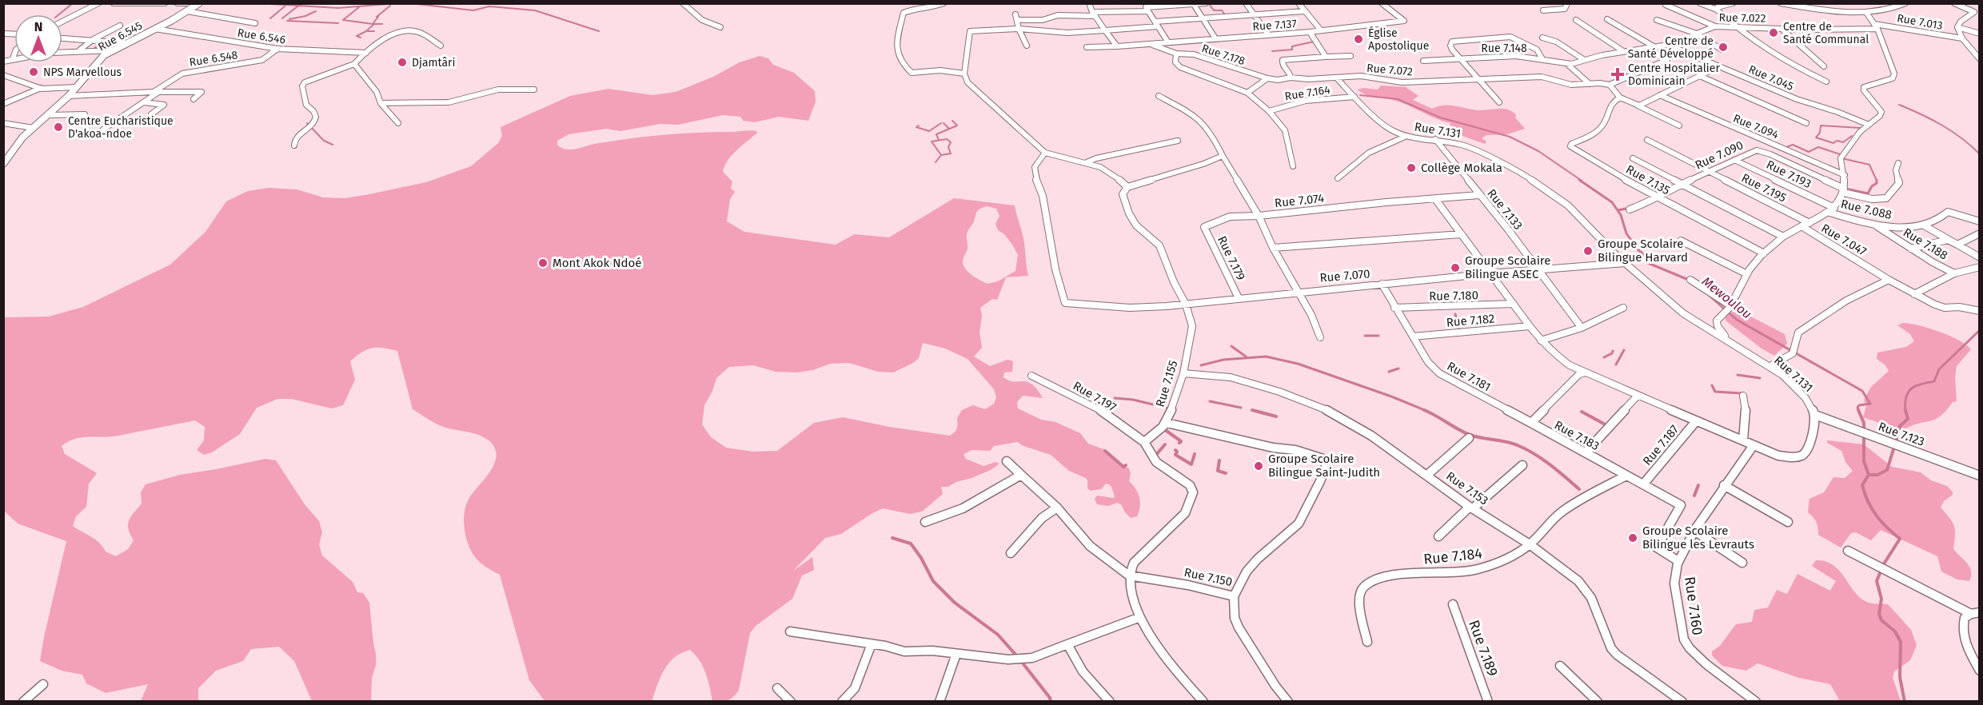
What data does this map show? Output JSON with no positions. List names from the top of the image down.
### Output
{
  "streets": {
    "street": [
      "Rue 7.022",
      "Rue 7.013",
      "Rue 7.137",
      "Rue 6.545",
      "Rue 6.546",
      "Rue 7.148",
      "Rue 7.178",
      "Rue 6.548",
      "Rue 7.072",
      "Rue 7.045",
      "Rue 7.164",
      "Rue 7.094",
      "Rue 7.131",
      "Rue 7.090",
      "Rue 7.193",
      "Rue 7.135",
      "Rue 7.195",
      "Rue 7.074",
      "Rue 7.133",
      "Rue 7.088",
      "Rue 7.047",
      "Rue 7.188",
      "Rue 7.179",
      "Rue 7.070",
      "Rue 7.180",
      "Rue 7.182",
      "Rue 7.181",
      "Rue 7.155",
      "Rue 7.197",
      "Rue 7.123",
      "Rue 7.183",
      "Rue 7.187",
      "Rue 7.153",
      "Rue 7.184",
      "Rue 7.150",
      "Rue 7.160",
      "Rue 7.189"
    ]
  },
  "crossings": [
    ["Rue 7.022", "Rue 7.013"],
    ["Rue 7.022", "Rue 7.045"],
    ["Rue 7.137", "Rue 7.178"],
    ["Rue 6.545", "Rue 6.546"],
    ["Rue 6.546", "Rue 6.548"],
    ["Rue 7.178", "Rue 7.072"],
    ["Rue 7.072", "Rue 7.131"],
    ["Rue 7.164", "Rue 7.131"],
    ["Rue 7.131", "Rue 7.133"],
    ["Rue 7.131", "Rue 7.070"],
    ["Rue 7.131", "Rue 7.123"],
    ["Rue 7.090", "Rue 7.193"],
    ["Rue 7.090", "Rue 7.135"],
    ["Rue 7.090", "Rue 7.195"],
    ["Rue 7.090", "Rue 7.047"],
    ["Rue 7.193", "Rue 7.088"],
    ["Rue 7.193", "Rue 7.047"],
    ["Rue 7.195", "Rue 7.047"],
    ["Rue 7.074", "Rue 7.133"],
    ["Rue 7.074", "Rue 7.179"],
    ["Rue 7.074", "Rue 7.070"],
    ["Rue 7.133", "Rue 7.070"],
    ["Rue 7.088", "Rue 7.047"],
    ["Rue 7.088", "Rue 7.188"],
    ["Rue 7.047", "Rue 7.188"],
    ["Rue 7.179", "Rue 7.070"],
    ["Rue 7.070", "Rue 7.181"],
    ["Rue 7.070", "Rue 7.155"],
    ["Rue 7.180", "Rue 7.181"],
    ["Rue 7.182", "Rue 7.181"],
    ["Rue 7.181", "Rue 7.183"],
    ["Rue 7.155", "Rue 7.197"],
    ["Rue 7.155", "Rue 7.153"],
    ["Rue 7.155", "Rue 7.150"],
    ["Rue 7.183", "Rue 7.187"],
    ["Rue 7.183", "Rue 7.184"],
    ["Rue 7.183", "Rue 7.160"],
    ["Rue 7.153", "Rue 7.184"]
  ],
  "water": ["Mewoulou"],
  "places": {
    "other": [
      "Centre de Santé Communal",
      "Église Apostolique",
      "Centre de Santé Développé",
      "Djamtâri",
      "NPS Marvellous",
      "Centre Eucharistique D'akoa-ndoe",
      "Collège Mokala",
      "Groupe Scolaire Bilingue Harvard",
      "Mont Akok Ndoé",
      "Groupe Scolaire Bilingue ASEC",
      "Groupe Scolaire Bilingue Saint-Judith",
      "Groupe Scolaire Bilingue les Levrauts"
    ],
    "health": ["Centre Hospitalier Dominicain"]
  },
  "north": "top"
}
